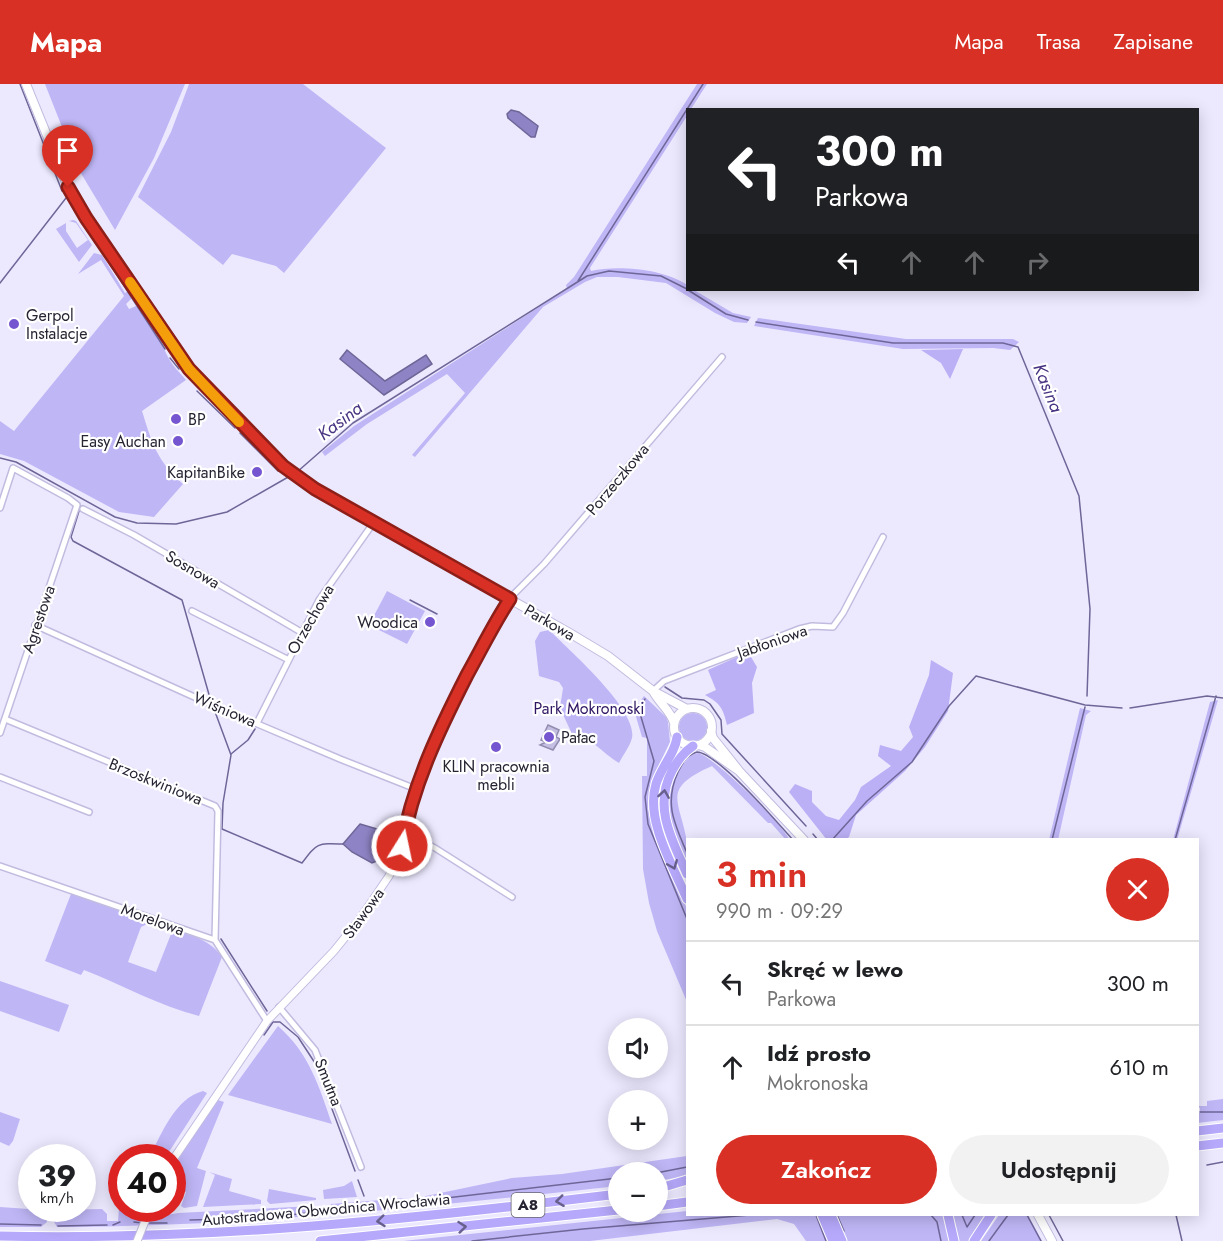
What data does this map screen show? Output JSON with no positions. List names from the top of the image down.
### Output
{
  "streets": {
    "highway": ["A8", "Autostradowa Obwodnica Wrocławia"],
    "main road": ["Parkowa"],
    "street": [
      "Porzeczkowa",
      "Sosnowa",
      "Agrestowa",
      "Orzechowa",
      "Jabłoniowa",
      "Wiśniowa",
      "Brzoskwiniowa",
      "Stawowa",
      "Morelowa",
      "Smutna"
    ]
  },
  "crossings": [
    ["Porzeczkowa", "Parkowa"],
    ["Porzeczkowa", "Stawowa"],
    ["Sosnowa", "Orzechowa"],
    ["Agrestowa", "Wiśniowa"],
    ["Agrestowa", "Brzoskwiniowa"],
    ["Orzechowa", "Parkowa"],
    ["Orzechowa", "Wiśniowa"],
    ["Parkowa", "Jabłoniowa"],
    ["Parkowa", "Stawowa"],
    ["Wiśniowa", "Stawowa"],
    ["Brzoskwiniowa", "Morelowa"],
    ["Stawowa", "Smutna"]
  ],
  "water": ["Kasina"],
  "parks": ["Park Mokronoski"],
  "places": [
    "Gerpol Instalacje",
    "BP",
    "Easy Auchan",
    "KapitanBike",
    "Woodica",
    "Pałac",
    "KLIN pracownia mebli"
  ],
  "page": {
    "header": "Mapa",
    "nav": ["Mapa", "Trasa", "Zapisane"],
    "turn": ["300 m", "Parkowa"],
    "heading": ["3 min", "990 m · 09:29"],
    "list": [
      {
        "name": "Skręć w lewo",
        "note": "Parkowa",
        "value": "300 m"
      },
      {
        "name": "Idź prosto",
        "note": "Mokronoska",
        "value": "610 m"
      }
    ],
    "map_buttons": ["+", "−"],
    "buttons": ["Zakończ", "Udostępnij"],
    "speed": "39 km/h",
    "limit": "40"
  }
}
